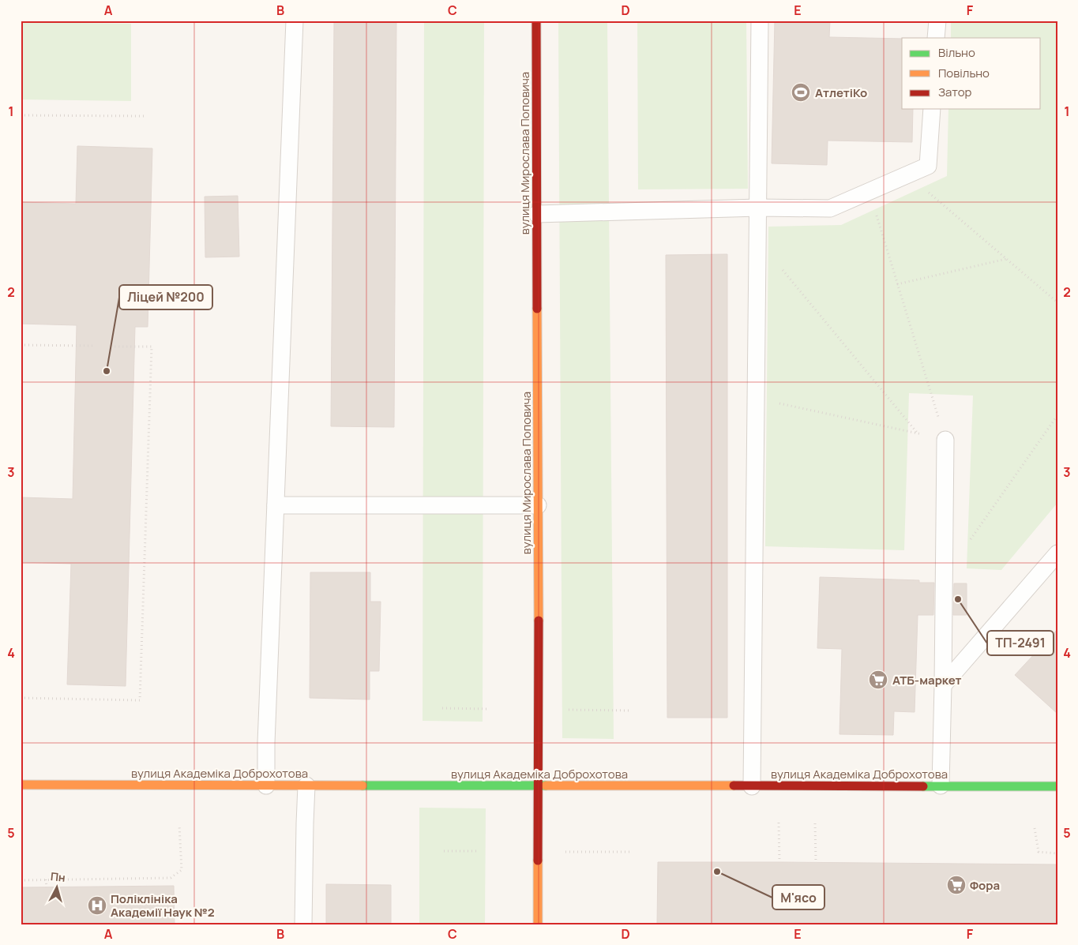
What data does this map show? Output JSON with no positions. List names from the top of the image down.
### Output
{
  "streets": {
    "street": ["вулиця Мирослава Поповича", "вулиця Академіка Доброхотова"]
  },
  "crossings": [
    ["вулиця Мирослава Поповича", "вулиця Академіка Доброхотова"]
  ],
  "places": {
    "sports": ["АтлетіКо"],
    "other": ["Ліцей №200", "ТП-2491", "М'ясо"],
    "supermarket": ["АТБ-маркет", "Фора"],
    "hospital": ["Поліклініка Академії Наук №2"]
  },
  "legend": ["Вільно", "Повільно", "Затор"],
  "north": "top",
  "grid": {
    "columns": [
      "A",
      "B",
      "C",
      "D",
      "E",
      "F"
    ],
    "rows": [
      "1",
      "2",
      "3",
      "4",
      "5"
    ]
  }
}
